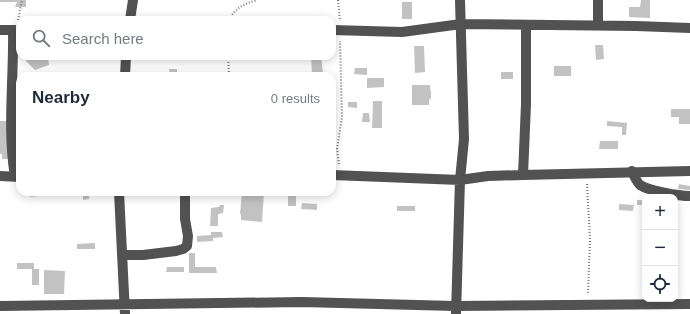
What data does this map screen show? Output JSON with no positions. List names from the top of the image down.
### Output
{
  "page": {
    "search": "Search here",
    "heading": ["Nearby", "0 results"],
    "map_buttons": ["+", "−"]
  }
}
